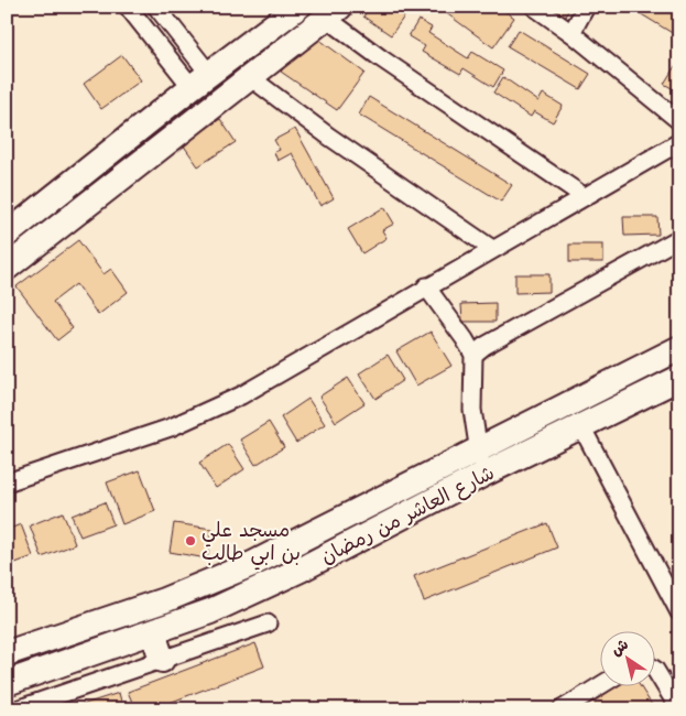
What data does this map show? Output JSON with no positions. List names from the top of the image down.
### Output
{
  "streets": {
    "main road": ["شارع العاشر من رمضان"]
  },
  "places": ["مسجد علي بن ابي طالب"],
  "north": "top left"
}
